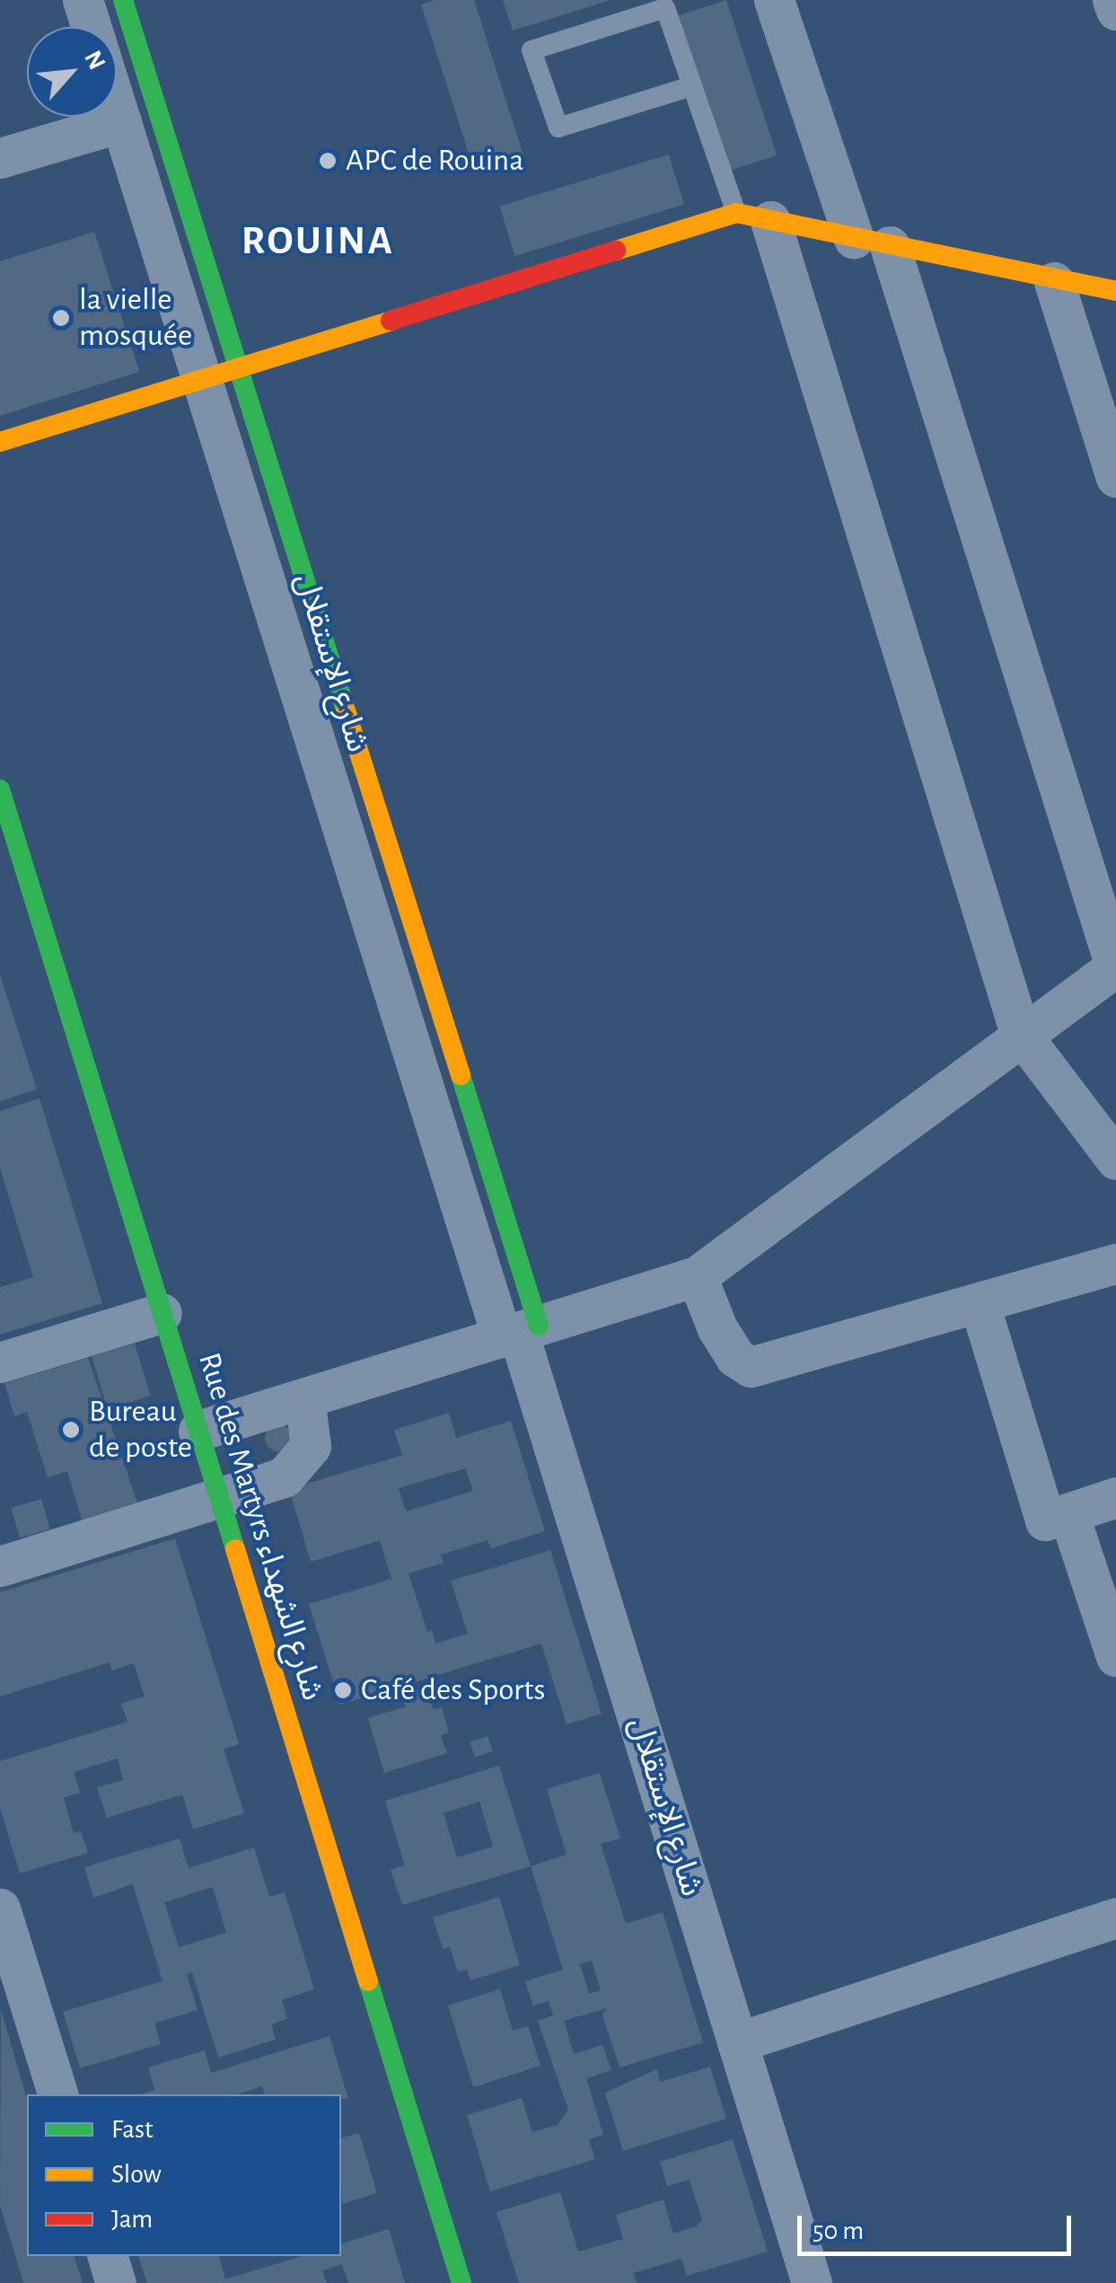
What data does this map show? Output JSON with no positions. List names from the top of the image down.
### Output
{
  "streets": {
    "main road": ["شارع الإستقلال", "Rue des Martyrs شارع الشهداء"]
  },
  "districts": ["ROUINA"],
  "places": [
    "APC de Rouina",
    "la vielle mosquée",
    "Bureau de poste",
    "Café des Sports"
  ],
  "legend": ["Fast", "Slow", "Jam"],
  "scale_bar": "50 m",
  "north": "top right"
}
